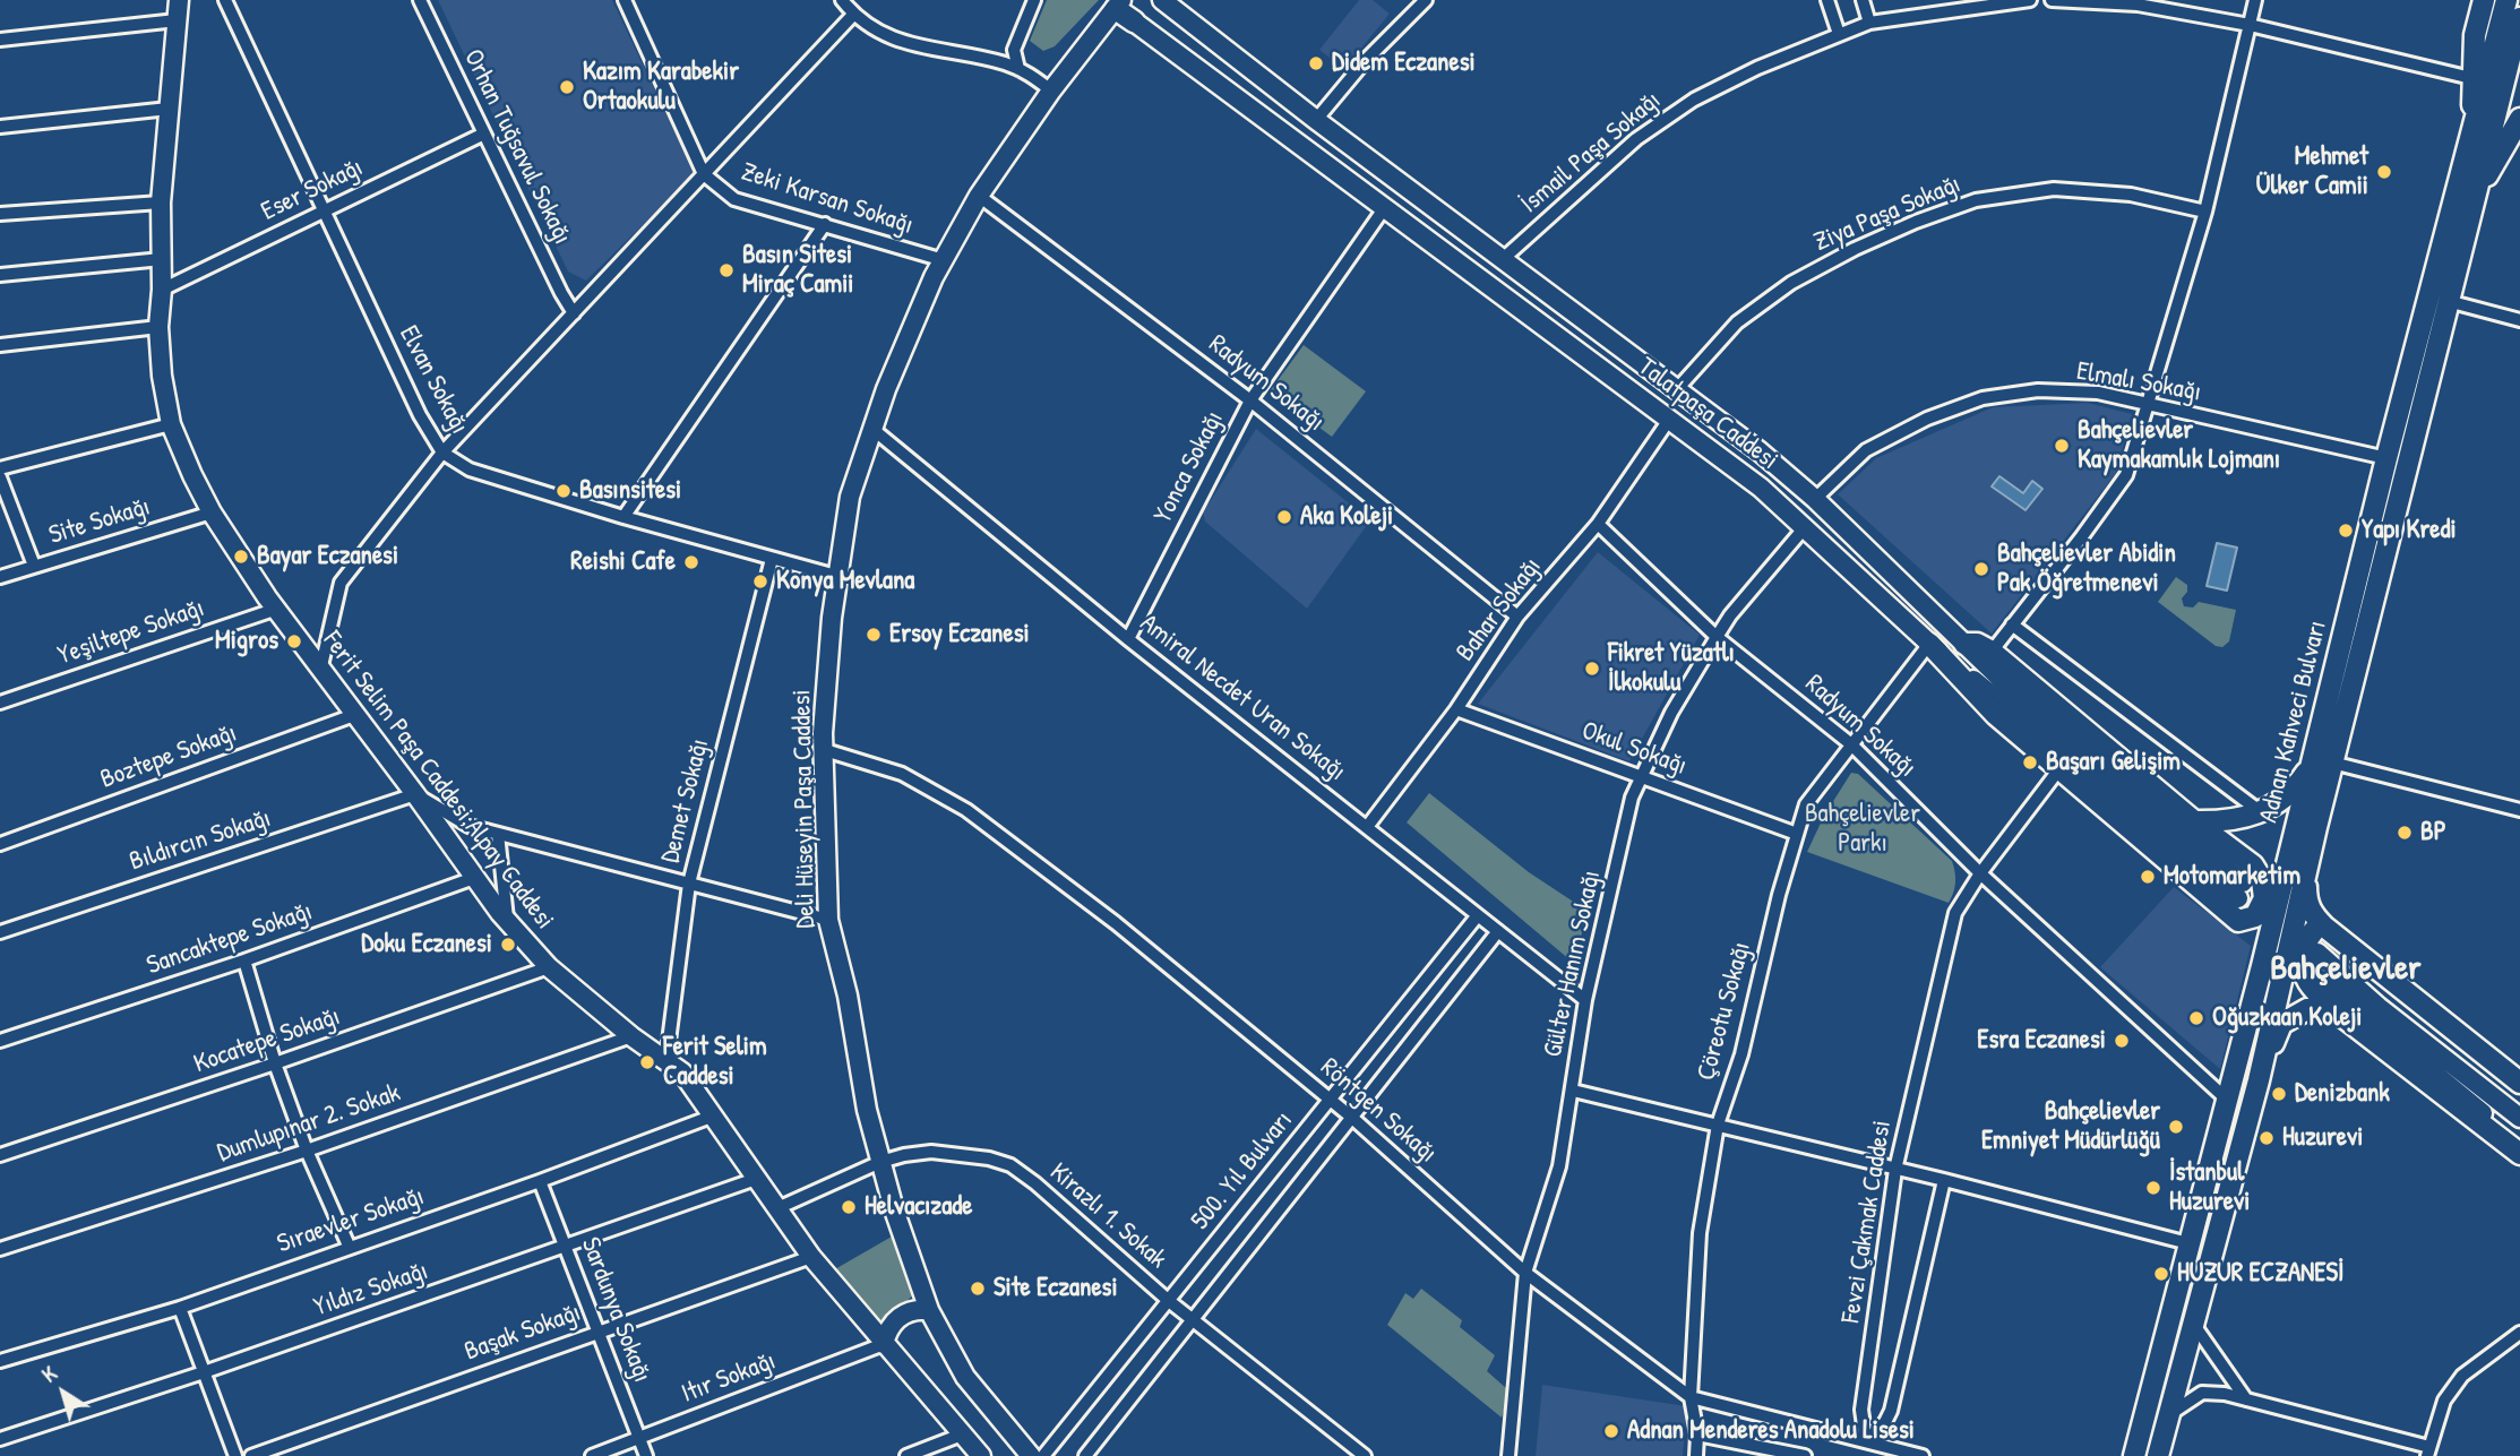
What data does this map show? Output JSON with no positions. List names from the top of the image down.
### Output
{
  "streets": {
    "main road": [
      "Talatpaşa Caddesi",
      "Adnan Kahveci Bulvarı",
      "Ferit Selim Paşa Caddesi;Alpay Caddesi",
      "Deli Hüseyin Paşa Caddesi"
    ],
    "street": [
      "Orhan Tuğsavul Sokağı",
      "İsmail Paşa Sokağı",
      "Eser Sokağı",
      "Zeki Karsan Sokağı",
      "Ziya Paşa Sokağı",
      "Elvan Sokağı",
      "Elmalı Sokağı",
      "Radyum Sokağı",
      "Yonca Sokağı",
      "Site Sokağı",
      "Bahar Sokağı",
      "Yeşiltepe Sokağı",
      "Amiral Necdet Uran Sokağı",
      "Okul Sokağı",
      "Boztepe Sokağı",
      "Demet Sokağı",
      "Bıldırcın Sokağı",
      "Sancaktepe Sokağı",
      "Gülter Hanım Sokağı",
      "Çöreotu Sokağı",
      "Kocatepe Sokağı",
      "Röntgen Sokağı",
      "Dumlupınar 2. Sokak",
      "500. Yıl Bulvarı",
      "Kirazlı 1. Sokak",
      "Sıraevler Sokağı",
      "Fevzi Çakmak Caddesi",
      "Yıldız Sokağı",
      "Sardunya Sokağı",
      "Başak Sokağı",
      "Itır Sokağı"
    ]
  },
  "crossings": [
    ["Orhan Tuğsavul Sokağı", "Eser Sokağı"],
    ["İsmail Paşa Sokağı", "Talatpaşa Caddesi"],
    ["Eser Sokağı", "Elvan Sokağı"],
    ["Eser Sokağı", "Ferit Selim Paşa Caddesi;Alpay Caddesi"],
    ["Zeki Karsan Sokağı", "Deli Hüseyin Paşa Caddesi"],
    ["Ziya Paşa Sokağı", "Talatpaşa Caddesi"],
    ["Elvan Sokağı", "Demet Sokağı"],
    ["Elvan Sokağı", "Deli Hüseyin Paşa Caddesi"],
    ["Elmalı Sokağı", "Talatpaşa Caddesi"],
    ["Elmalı Sokağı", "Adnan Kahveci Bulvarı"],
    ["Radyum Sokağı", "Yonca Sokağı"],
    ["Radyum Sokağı", "Bahar Sokağı"],
    ["Radyum Sokağı", "Adnan Kahveci Bulvarı"],
    ["Radyum Sokağı", "Deli Hüseyin Paşa Caddesi"],
    ["Radyum Sokağı", "Gülter Hanım Sokağı"],
    ["Radyum Sokağı", "Çöreotu Sokağı"],
    ["Radyum Sokağı", "Fevzi Çakmak Caddesi"],
    ["Talatpaşa Caddesi", "Yonca Sokağı"],
    ["Talatpaşa Caddesi", "Bahar Sokağı"],
    ["Talatpaşa Caddesi", "Deli Hüseyin Paşa Caddesi"],
    ["Talatpaşa Caddesi", "Gülter Hanım Sokağı"],
    ["Talatpaşa Caddesi", "Çöreotu Sokağı"],
    ["Yonca Sokağı", "Amiral Necdet Uran Sokağı"],
    ["Site Sokağı", "Ferit Selim Paşa Caddesi;Alpay Caddesi"],
    ["Bahar Sokağı", "Amiral Necdet Uran Sokağı"],
    ["Bahar Sokağı", "Okul Sokağı"],
    ["Yeşiltepe Sokağı", "Ferit Selim Paşa Caddesi;Alpay Caddesi"],
    ["Amiral Necdet Uran Sokağı", "Deli Hüseyin Paşa Caddesi"],
    ["Amiral Necdet Uran Sokağı", "Gülter Hanım Sokağı"],
    ["Amiral Necdet Uran Sokağı", "500. Yıl Bulvarı"],
    ["Okul Sokağı", "Gülter Hanım Sokağı"],
    ["Okul Sokağı", "Çöreotu Sokağı"],
    ["Boztepe Sokağı", "Ferit Selim Paşa Caddesi;Alpay Caddesi"],
    ["Ferit Selim Paşa Caddesi;Alpay Caddesi", "Demet Sokağı"],
    ["Ferit Selim Paşa Caddesi;Alpay Caddesi", "Bıldırcın Sokağı"],
    ["Ferit Selim Paşa Caddesi;Alpay Caddesi", "Sancaktepe Sokağı"],
    ["Ferit Selim Paşa Caddesi;Alpay Caddesi", "Kocatepe Sokağı"],
    ["Ferit Selim Paşa Caddesi;Alpay Caddesi", "Dumlupınar 2. Sokak"],
    ["Ferit Selim Paşa Caddesi;Alpay Caddesi", "Kirazlı 1. Sokak"],
    ["Ferit Selim Paşa Caddesi;Alpay Caddesi", "Sıraevler Sokağı"],
    ["Ferit Selim Paşa Caddesi;Alpay Caddesi", "Yıldız Sokağı"],
    ["Ferit Selim Paşa Caddesi;Alpay Caddesi", "Başak Sokağı"],
    ["Ferit Selim Paşa Caddesi;Alpay Caddesi", "Itır Sokağı"],
    ["Deli Hüseyin Paşa Caddesi", "Röntgen Sokağı"],
    ["Deli Hüseyin Paşa Caddesi", "Kirazlı 1. Sokak"],
    ["Gülter Hanım Sokağı", "Röntgen Sokağı"],
    ["Çöreotu Sokağı", "Röntgen Sokağı"],
    ["Röntgen Sokağı", "500. Yıl Bulvarı"],
    ["Röntgen Sokağı", "Fevzi Çakmak Caddesi"],
    ["500. Yıl Bulvarı", "Kirazlı 1. Sokak"],
    ["Sıraevler Sokağı", "Sardunya Sokağı"],
    ["Yıldız Sokağı", "Sardunya Sokağı"],
    ["Sardunya Sokağı", "Başak Sokağı"],
    ["Sardunya Sokağı", "Itır Sokağı"]
  ],
  "districts": ["Bahçelievler"],
  "parks": ["Bahçelievler Parkı"],
  "places": [
    "Didem Eczanesi",
    "Kazım Karabekir Ortaokulu",
    "Mehmet Ülker Camii",
    "Basın Sitesi Miraç Camii",
    "Bahçelievler Kaymakamlık Lojmanı",
    "Basınsitesi",
    "Aka Koleji",
    "Yapı Kredi",
    "Bayar Eczanesi",
    "Reishi Cafe",
    "Bahçelievler Abidin Pak Öğretmenevi",
    "Konya Mevlana",
    "Ersoy Eczanesi",
    "Migros",
    "Fikret Yüzatlı İlkokulu",
    "Başarı Gelişim",
    "BP",
    "Motomarketim",
    "Doku Eczanesi",
    "Oğuzkaan Koleji",
    "Esra Eczanesi",
    "Ferit Selim Caddesi",
    "Denizbank",
    "Bahçelievler Emniyet Müdürlüğü",
    "Huzurevi",
    "İstanbul Huzurevi",
    "Helvacızade",
    "HUZUR ECZANESİ",
    "Site Eczanesi",
    "Adnan Menderes Anadolu Lisesi"
  ],
  "north": "top left"
}
